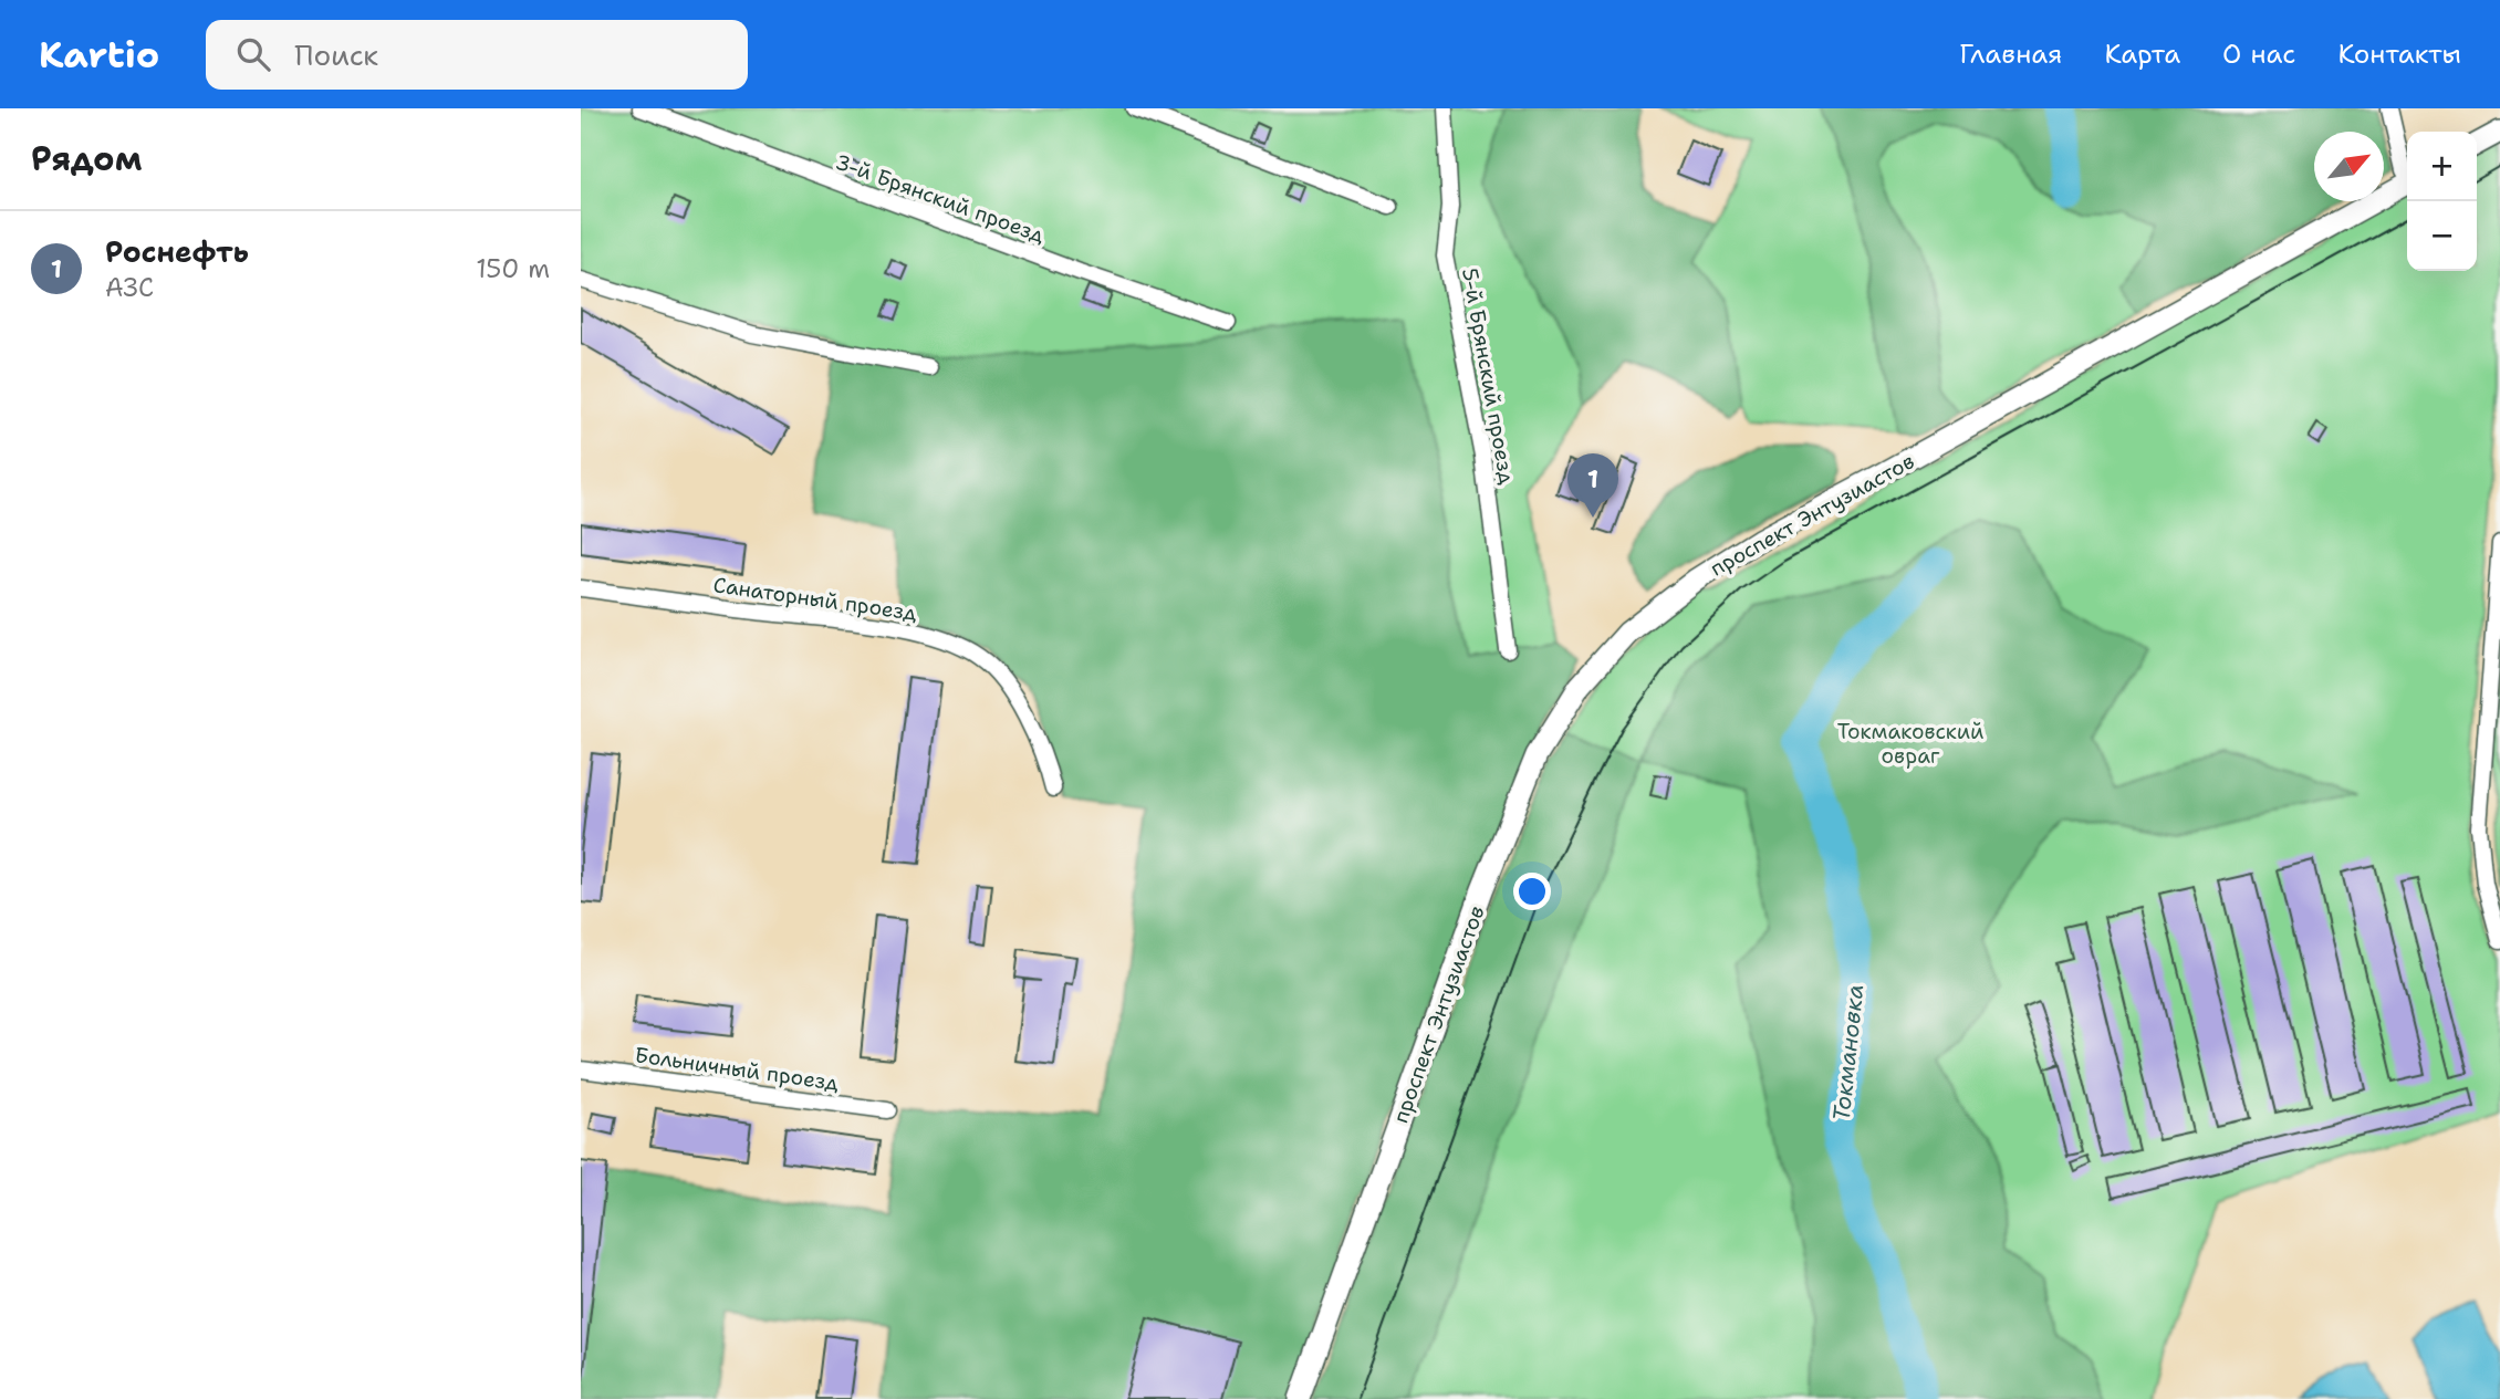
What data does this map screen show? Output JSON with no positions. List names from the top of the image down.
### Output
{
  "streets": {
    "street": [
      "3-й Брянский проезд",
      "5-й Брянский проезд",
      "проспект Энтузиастов",
      "Санаторный проезд",
      "Больничный проезд"
    ]
  },
  "water": ["Токмановка"],
  "parks": ["Токмаковский овраг"],
  "north": "top right",
  "page": {
    "header": "Kartio",
    "search": "Поиск",
    "nav": [
      "Главная",
      "Карта",
      "О нас",
      "Контакты"
    ],
    "heading": "Рядом",
    "map_buttons": ["+", "−"],
    "list": [
      {
        "mark": "1",
        "name": "Роснефть",
        "note": "АЗС",
        "value": "150 m"
      }
    ],
    "pins": "1"
  }
}
